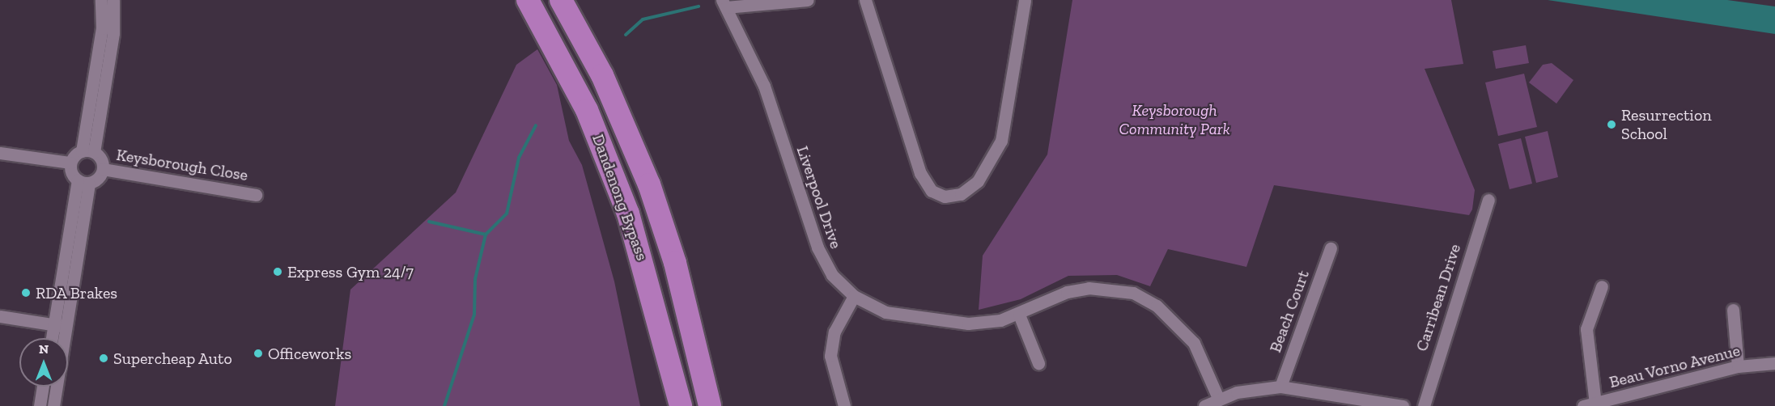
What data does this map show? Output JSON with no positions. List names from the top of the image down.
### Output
{
  "streets": {
    "highway": ["Dandenong Bypass"],
    "street": [
      "Keysborough Close",
      "Liverpool Drive",
      "Carribean Drive",
      "Beach Court",
      "Beau Vorno Avenue"
    ]
  },
  "parks": ["Keysborough Community Park"],
  "places": [
    "Resurrection School",
    "Express Gym 24/7",
    "RDA Brakes",
    "Officeworks",
    "Supercheap Auto"
  ],
  "north": "top"
}
